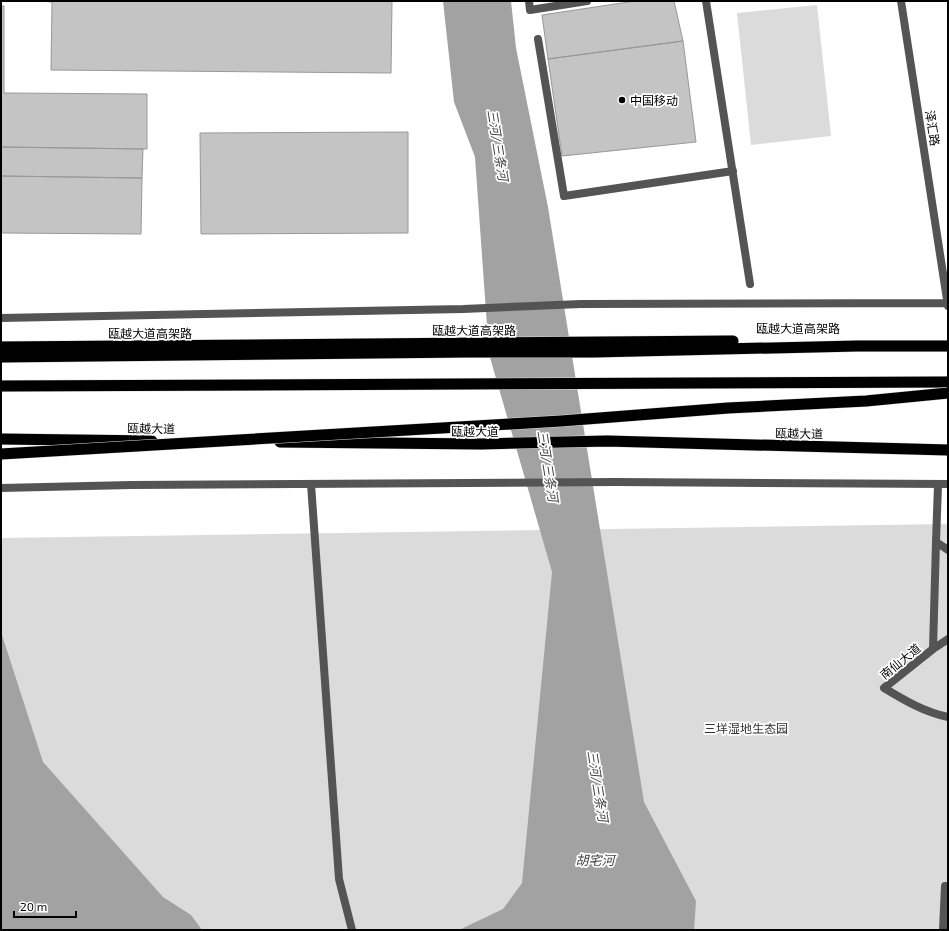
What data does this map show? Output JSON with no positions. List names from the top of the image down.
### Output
{
  "streets": {
    "highway": ["瓯越大道高架路", "瓯越大道"],
    "street": ["泽汇路", "南仙大道"]
  },
  "water": ["三河/三条河", "胡宅河"],
  "parks": ["三垟湿地生态园"],
  "places": ["中国移动"],
  "scale_bar": "20 m"
}
